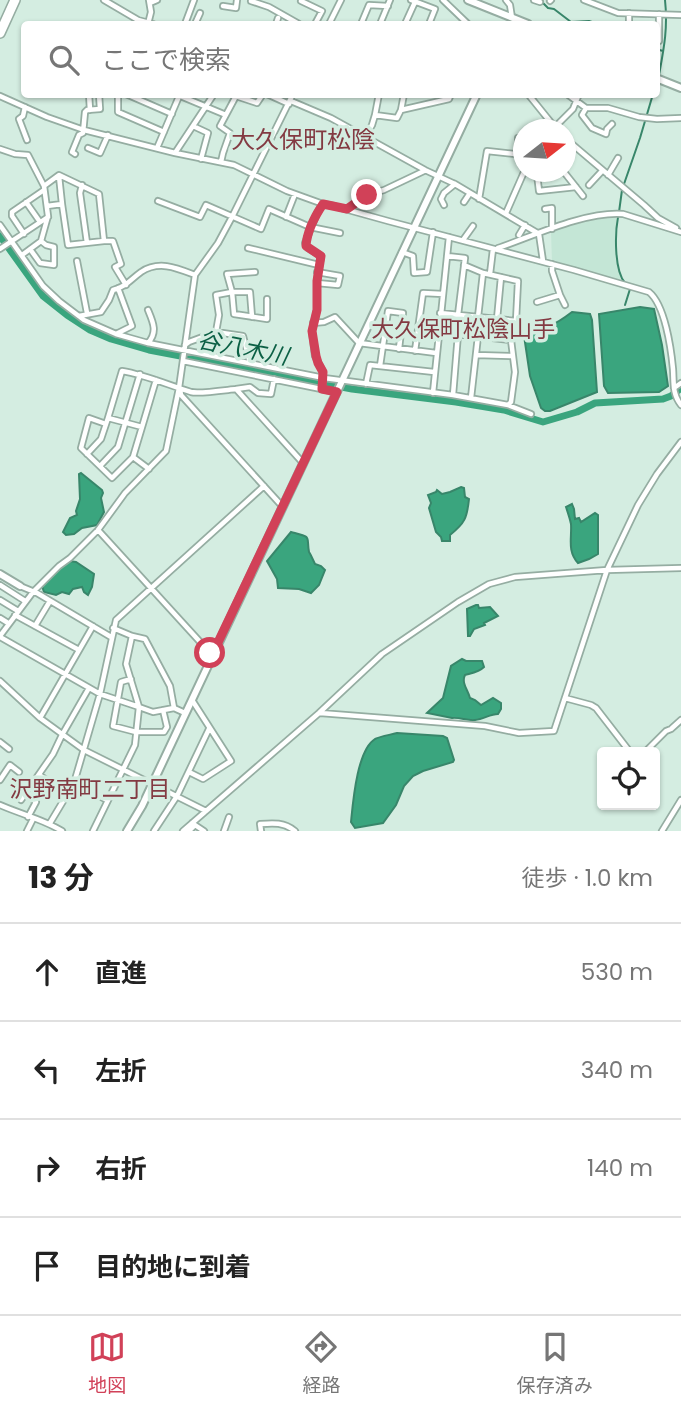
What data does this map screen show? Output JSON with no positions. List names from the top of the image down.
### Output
{
  "districts": ["大久保町松陰", "大久保町松陰山手", "沢野南町二丁目"],
  "water": ["谷八木川"],
  "north": "right",
  "page": {
    "search": "ここで検索",
    "heading": ["13 分", "徒歩 · 1.0 km"],
    "list": [
      ["直進", "530 m"],
      ["左折", "340 m"],
      ["右折", "140 m"],
      "目的地に到着"
    ],
    "nav": ["地図", "経路", "保存済み"]
  }
}
